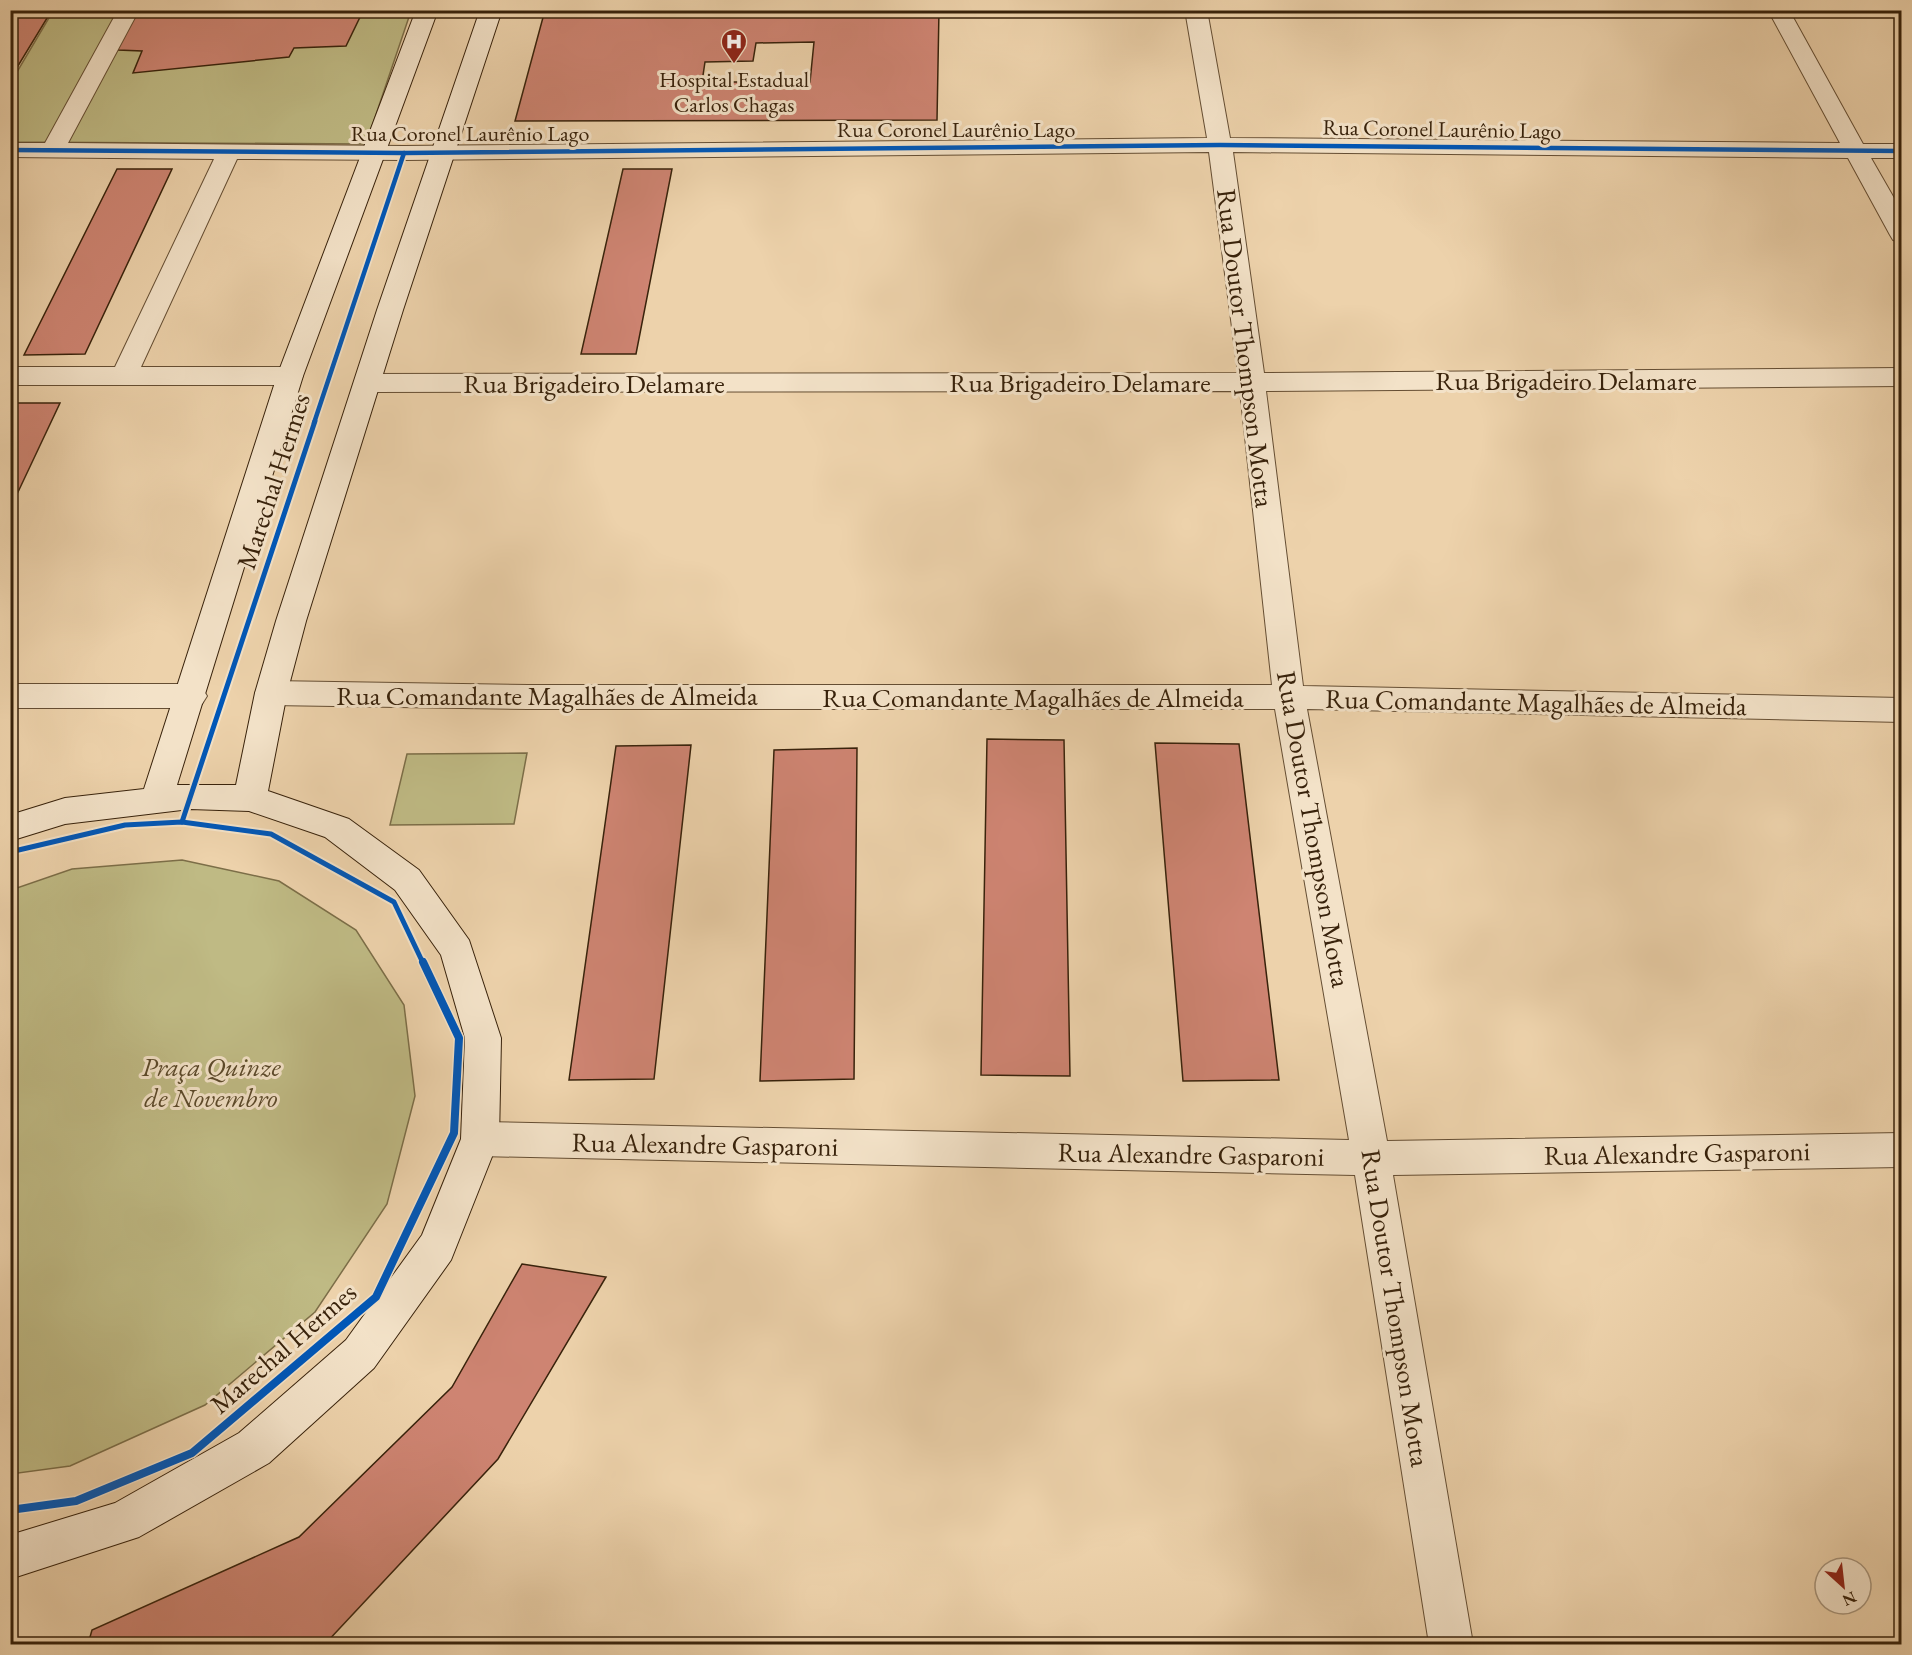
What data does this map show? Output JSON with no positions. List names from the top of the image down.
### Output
{
  "streets": {
    "street": [
      "Rua Coronel Laurênio Lago",
      "Rua Doutor Thompson Motta",
      "Rua Brigadeiro Delamare",
      "Rua Comandante Magalhães de Almeida",
      "Rua Alexandre Gasparoni"
    ],
    "cycle path": ["Marechal Hermes"]
  },
  "crossings": [
    ["Rua Coronel Laurênio Lago", "Rua Doutor Thompson Motta"],
    ["Rua Doutor Thompson Motta", "Rua Brigadeiro Delamare"],
    ["Rua Doutor Thompson Motta", "Rua Comandante Magalhães de Almeida"],
    ["Rua Doutor Thompson Motta", "Rua Alexandre Gasparoni"]
  ],
  "parks": ["Praça Quinze de Novembro"],
  "places": {
    "hospital": ["Hospital Estadual Carlos Chagas"]
  },
  "north": "bottom right"
}
